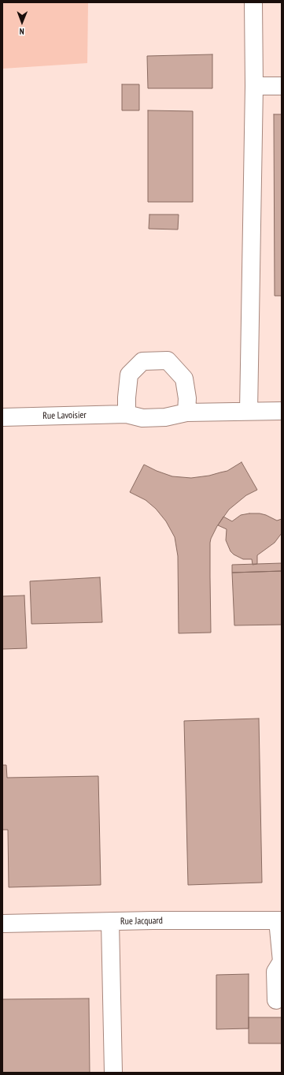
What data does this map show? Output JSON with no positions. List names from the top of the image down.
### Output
{
  "streets": {
    "street": ["Rue Lavoisier", "Rue Jacquard"]
  },
  "north": "bottom"
}
